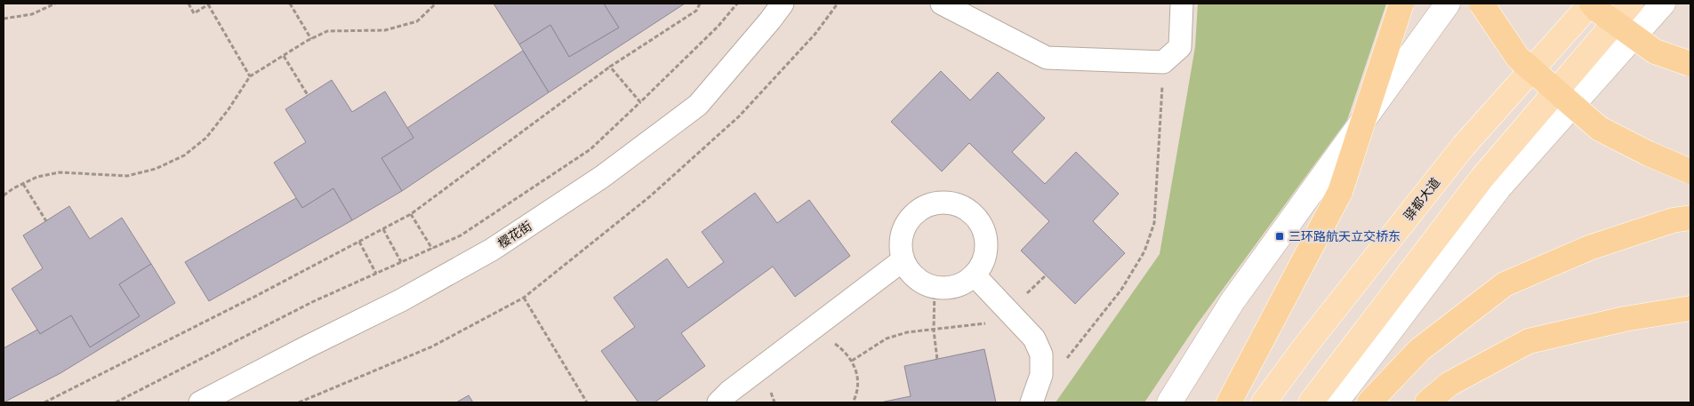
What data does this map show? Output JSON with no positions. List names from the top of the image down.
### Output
{
  "streets": {
    "main road": ["驿都大道"],
    "street": ["樱花街"]
  },
  "places": {
    "transit": ["三环路航天立交桥东"]
  }
}
